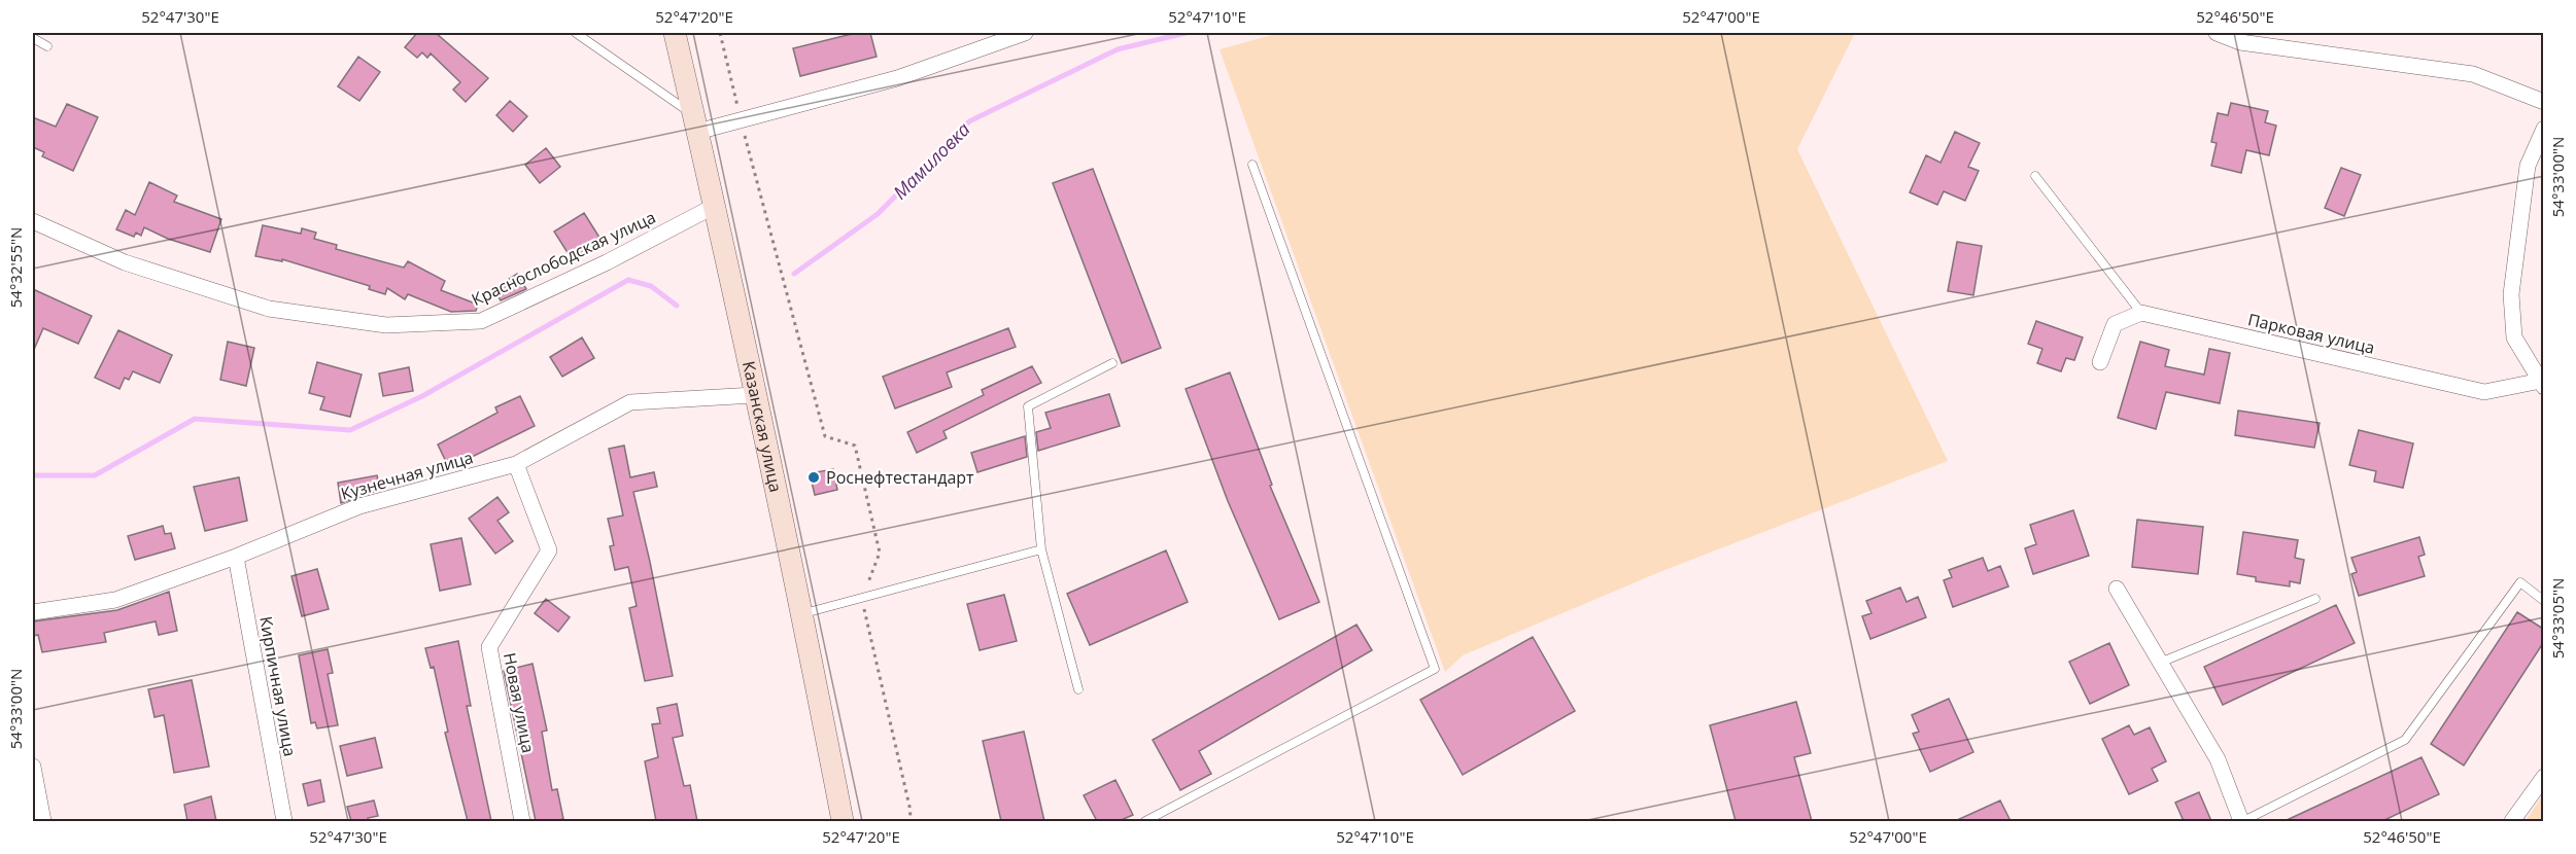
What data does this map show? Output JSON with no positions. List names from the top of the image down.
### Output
{
  "streets": {
    "street": [
      "Краснослободская улица",
      "Парковая улица",
      "Казанская улица",
      "Кузнечная улица",
      "Кирпичная улица",
      "Новая улица"
    ]
  },
  "crossings": [
    ["Краснослободская улица", "Казанская улица"],
    ["Казанская улица", "Кузнечная улица"],
    ["Кузнечная улица", "Кирпичная улица"],
    ["Кузнечная улица", "Новая улица"]
  ],
  "water": ["Мамиловка"],
  "places": ["Роснефтестандарт"],
  "coordinates": [
    "52°47'30\"E",
    "52°47'20\"E",
    "52°47'10\"E",
    "52°47'00\"E",
    "52°46'50\"E",
    "54°33'00\"N",
    "54°32'55\"N",
    "54°33'05\"N"
  ]
}
